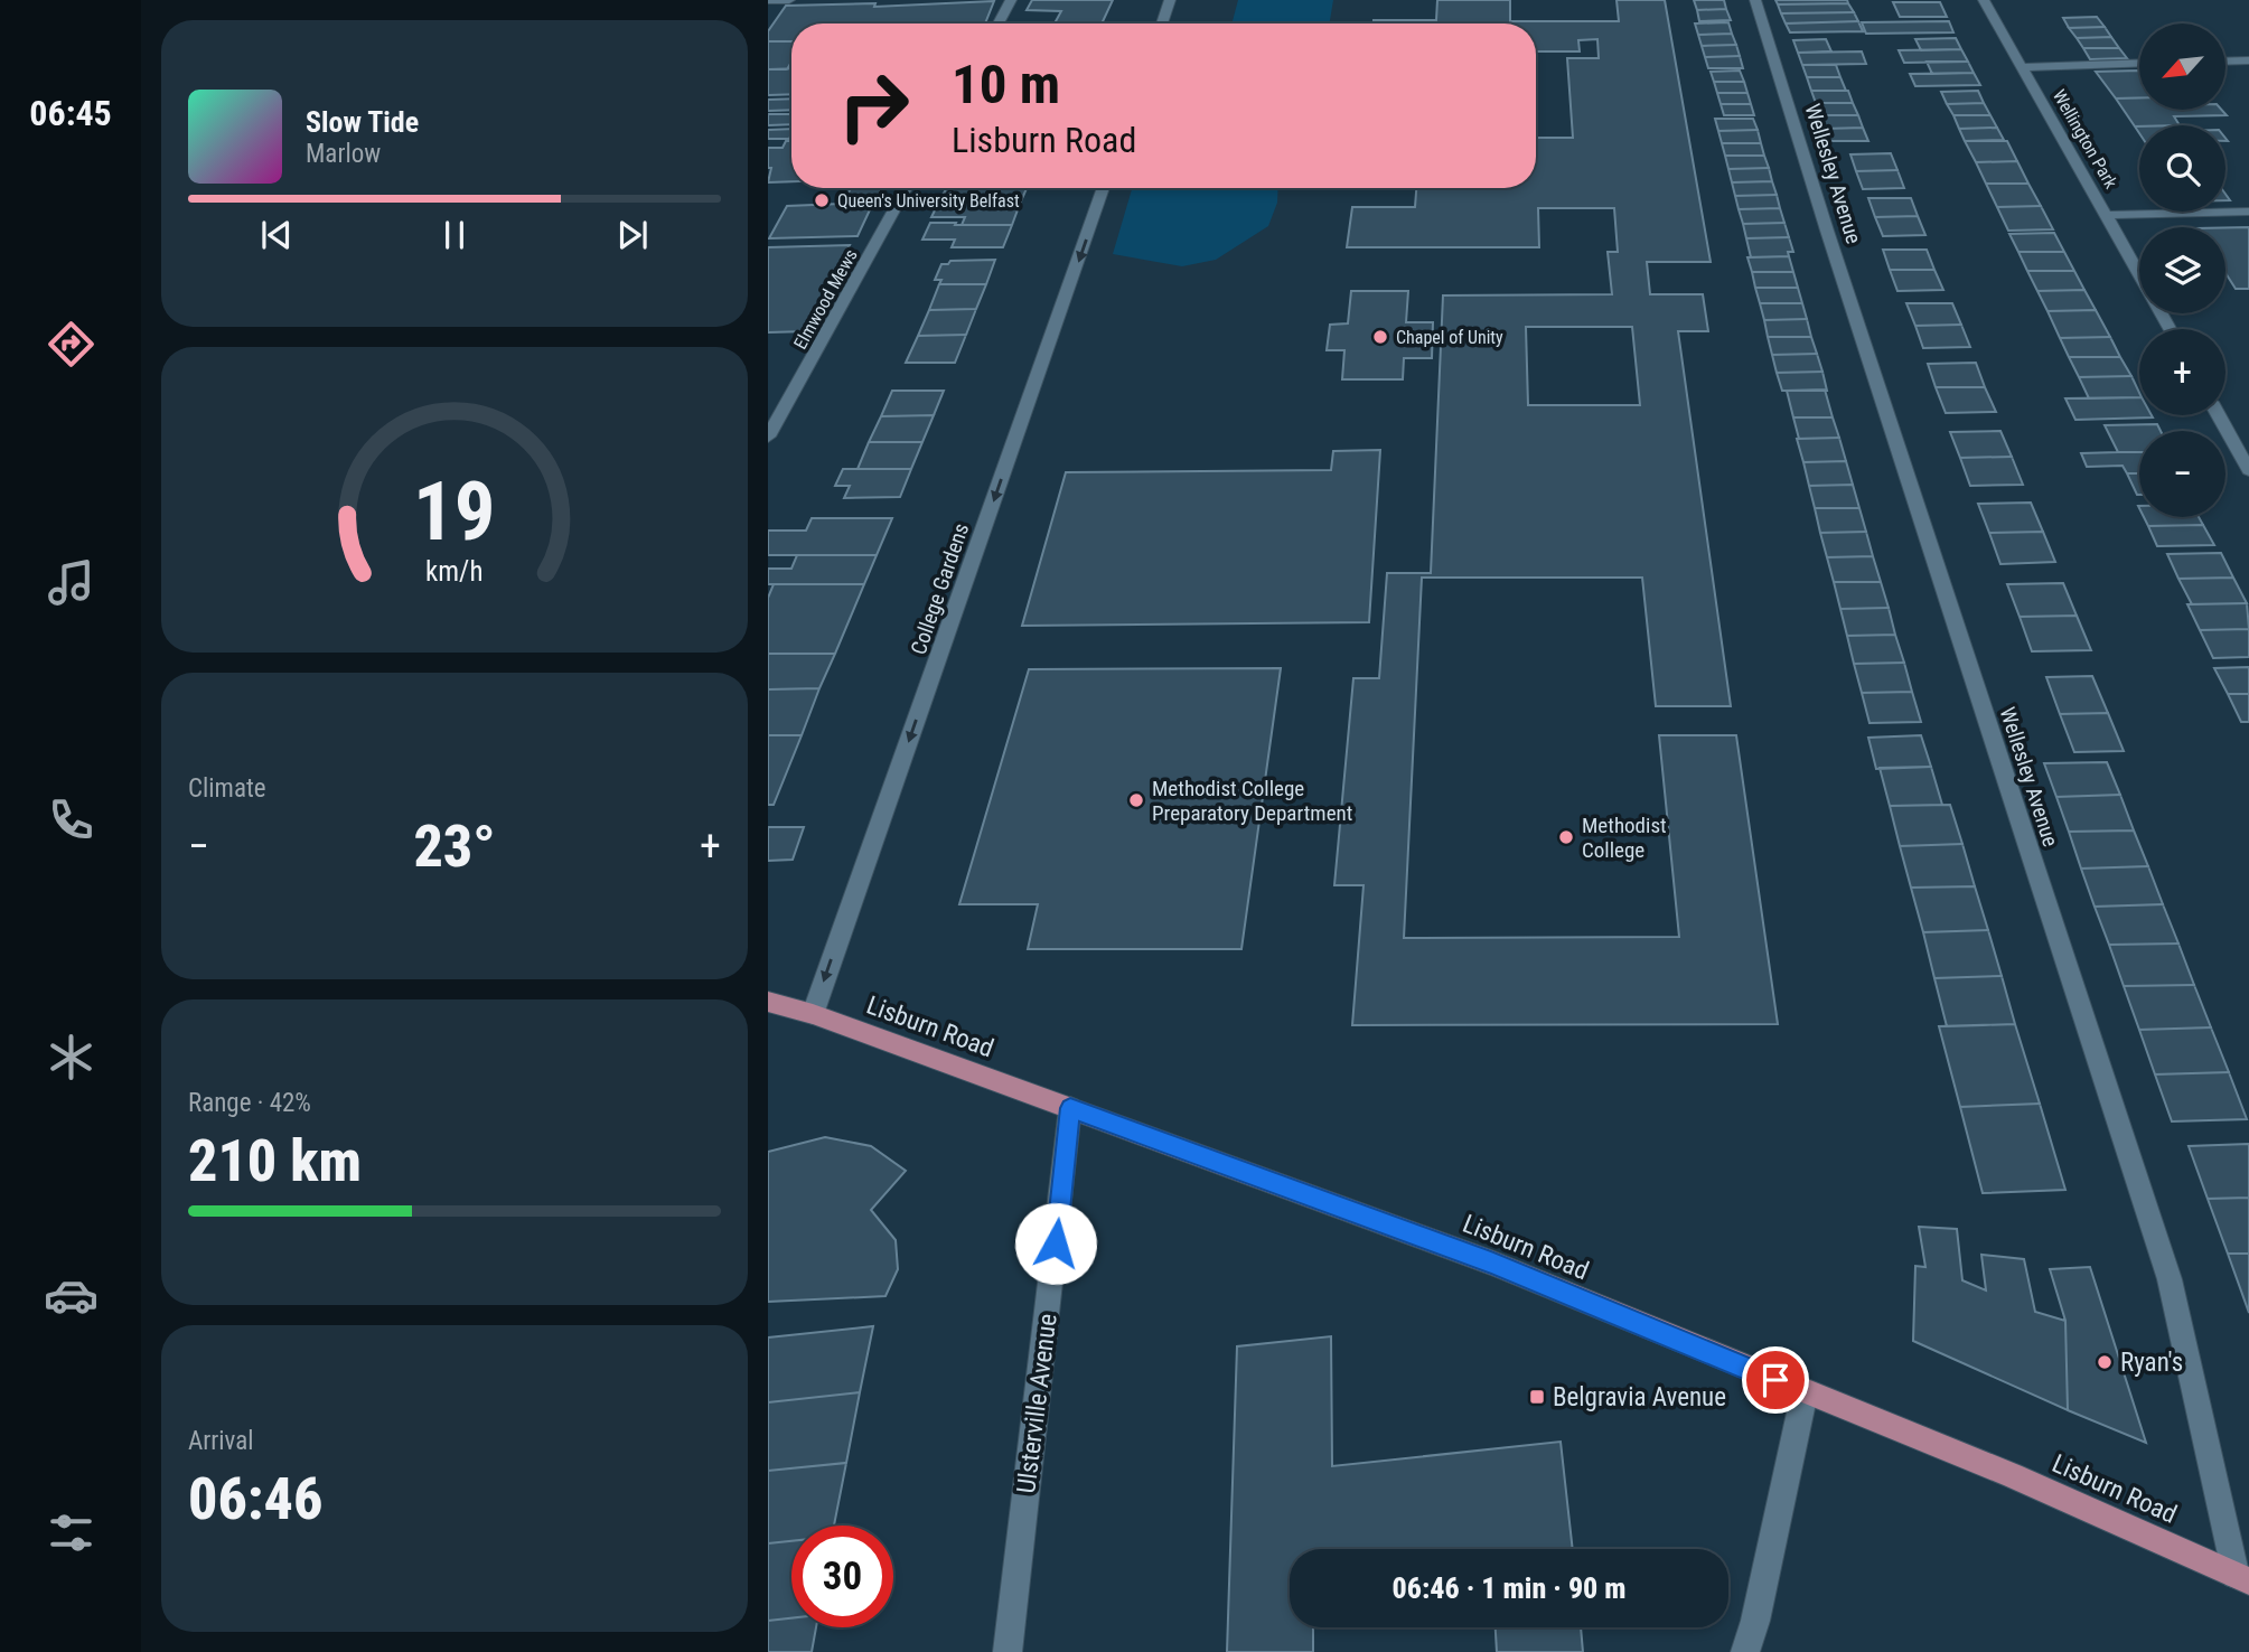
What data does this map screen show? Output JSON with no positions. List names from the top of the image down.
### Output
{
  "streets": {
    "main road": ["Lisburn Road"],
    "street": [
      "Wellington Park",
      "Wellesley Avenue",
      "Elmwood Mews",
      "College Gardens",
      "Ulsterville Avenue"
    ]
  },
  "crossings": [
    ["Wellesley Avenue", "Lisburn Road"],
    ["College Gardens", "Lisburn Road"],
    ["Lisburn Road", "Ulsterville Avenue"]
  ],
  "one_way": ["College Gardens"],
  "places": {
    "other": [
      "Queen's University Belfast",
      "Chapel of Unity",
      "Methodist College Preparatory Department",
      "Methodist College",
      "Ryan's"
    ],
    "transit": ["Belgravia Avenue"]
  },
  "north": "bottom left",
  "page": {
    "tabs": "06:45",
    "map_buttons": ["+", "−"],
    "turn": ["10 m", "Lisburn Road"],
    "song": ["Slow Tide", "Marlow"],
    "tile": [
      "Climate",
      ["Range · 42%", "210 km"],
      ["Arrival", "06:46"]
    ],
    "heat": ["−", "23°", "+"],
    "limit": "30",
    "trip": "06:46 · 1 min · 90 m",
    "gauge": ["19", "km/h"]
  }
}
